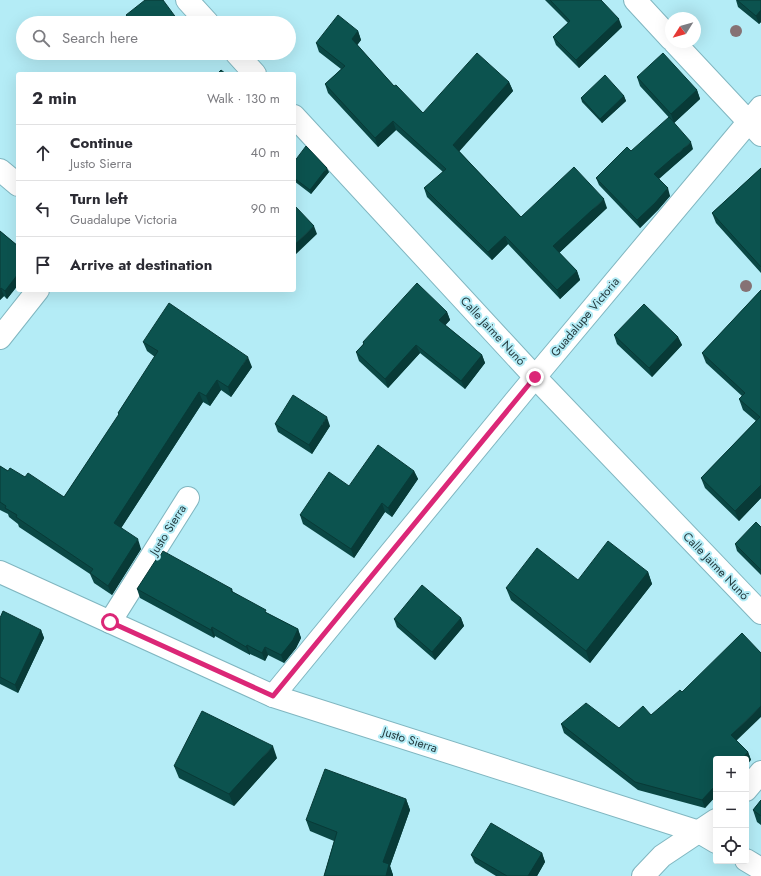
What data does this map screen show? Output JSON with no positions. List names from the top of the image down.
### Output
{
  "streets": {
    "street": ["Guadalupe Victoria", "Calle Jaime Nunó", "Justo Sierra"]
  },
  "crossings": [
    ["Guadalupe Victoria", "Calle Jaime Nunó"],
    ["Guadalupe Victoria", "Justo Sierra"]
  ],
  "north": "bottom left",
  "page": {
    "search": "Search here",
    "heading": ["2 min", "Walk · 130 m"],
    "list": [
      ["Continue", "Justo Sierra", "40 m"],
      ["Turn left", "Guadalupe Victoria", "90 m"],
      "Arrive at destination"
    ],
    "map_buttons": ["+", "−"]
  }
}
